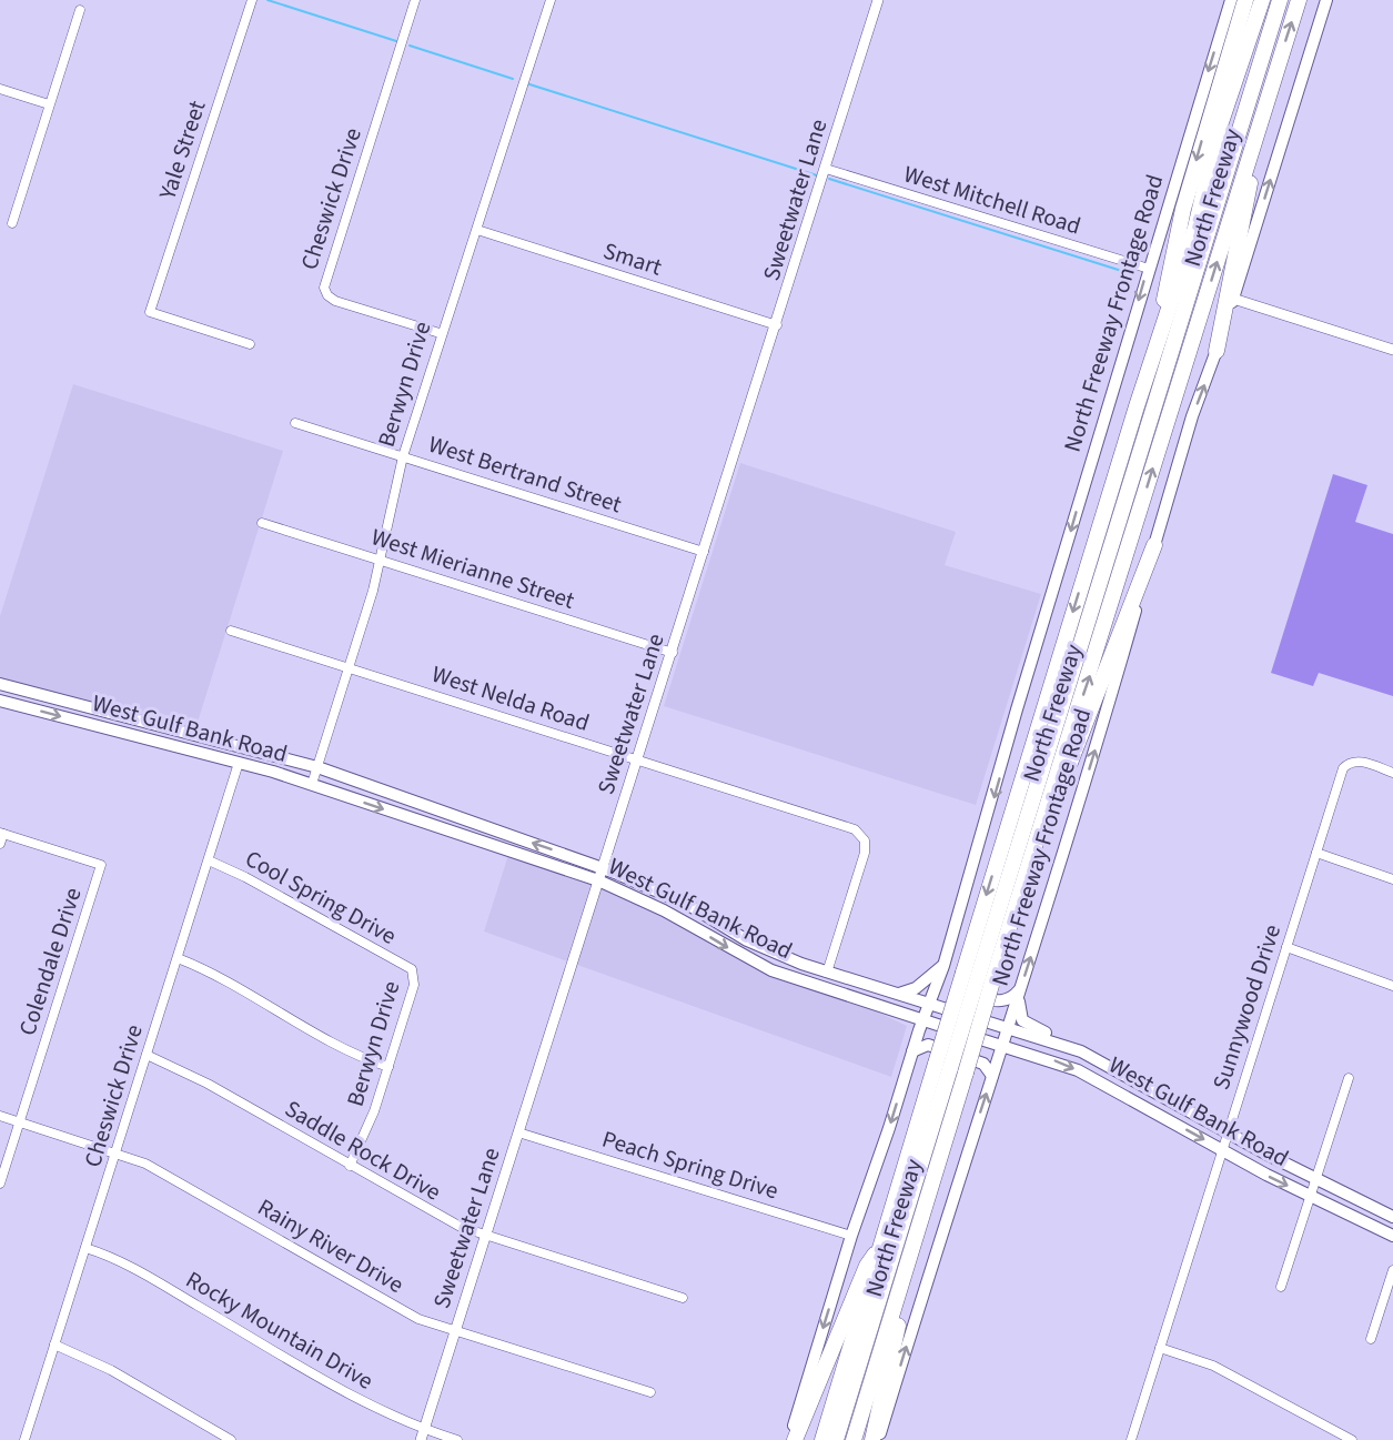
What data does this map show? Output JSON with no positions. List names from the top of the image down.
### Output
{
  "streets": {
    "highway": ["North Freeway"],
    "main road": ["North Freeway Frontage Road", "West Gulf Bank Road"],
    "street": [
      "Yale Street",
      "Cheswick Drive",
      "Sweetwater Lane",
      "West Mitchell Road",
      "Smart",
      "Berwyn Drive",
      "West Bertrand Street",
      "West Mierianne Street",
      "West Nelda Road",
      "Cool Spring Drive",
      "Colendale Drive",
      "Sunnywood Drive",
      "Saddle Rock Drive",
      "Peach Spring Drive",
      "Rainy River Drive",
      "Rocky Mountain Drive"
    ]
  },
  "crossings": [
    ["Cheswick Drive", "Berwyn Drive"],
    ["Cheswick Drive", "West Gulf Bank Road"],
    ["Cheswick Drive", "Cool Spring Drive"],
    ["Cheswick Drive", "Saddle Rock Drive"],
    ["Cheswick Drive", "Rainy River Drive"],
    ["Cheswick Drive", "Rocky Mountain Drive"],
    ["Sweetwater Lane", "West Mitchell Road"],
    ["Sweetwater Lane", "Smart"],
    ["Sweetwater Lane", "West Bertrand Street"],
    ["Sweetwater Lane", "West Mierianne Street"],
    ["Sweetwater Lane", "West Nelda Road"],
    ["Sweetwater Lane", "West Gulf Bank Road"],
    ["Sweetwater Lane", "Saddle Rock Drive"],
    ["Sweetwater Lane", "Peach Spring Drive"],
    ["Sweetwater Lane", "Rainy River Drive"],
    ["Sweetwater Lane", "Rocky Mountain Drive"],
    ["West Mitchell Road", "North Freeway Frontage Road"],
    ["Smart", "Berwyn Drive"],
    ["North Freeway Frontage Road", "West Gulf Bank Road"],
    ["North Freeway Frontage Road", "Peach Spring Drive"],
    ["Berwyn Drive", "West Bertrand Street"],
    ["Berwyn Drive", "West Mierianne Street"],
    ["Berwyn Drive", "West Nelda Road"],
    ["Berwyn Drive", "West Gulf Bank Road"],
    ["Berwyn Drive", "Cool Spring Drive"],
    ["Berwyn Drive", "Saddle Rock Drive"],
    ["West Nelda Road", "West Gulf Bank Road"],
    ["West Gulf Bank Road", "Sunnywood Drive"],
    ["Colendale Drive", "Rainy River Drive"]
  ]
}
